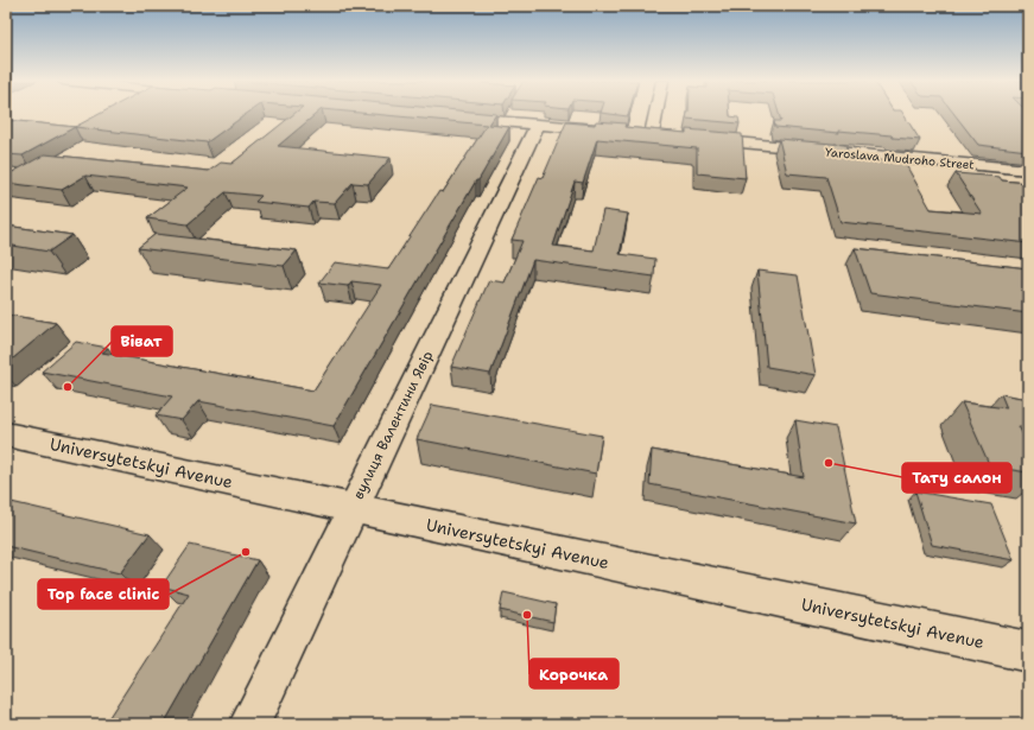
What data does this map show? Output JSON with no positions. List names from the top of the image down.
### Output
{
  "streets": {
    "main road": ["Universytetskyi Avenue"],
    "street": ["Yaroslava Mudroho Street", "вулиця Валентини Явір"]
  },
  "crossings": [
    ["вулиця Валентини Явір", "Universytetskyi Avenue"]
  ],
  "places": [
    "Віват",
    "Тату салон",
    "Top face clinic",
    "Корочка"
  ]
}
